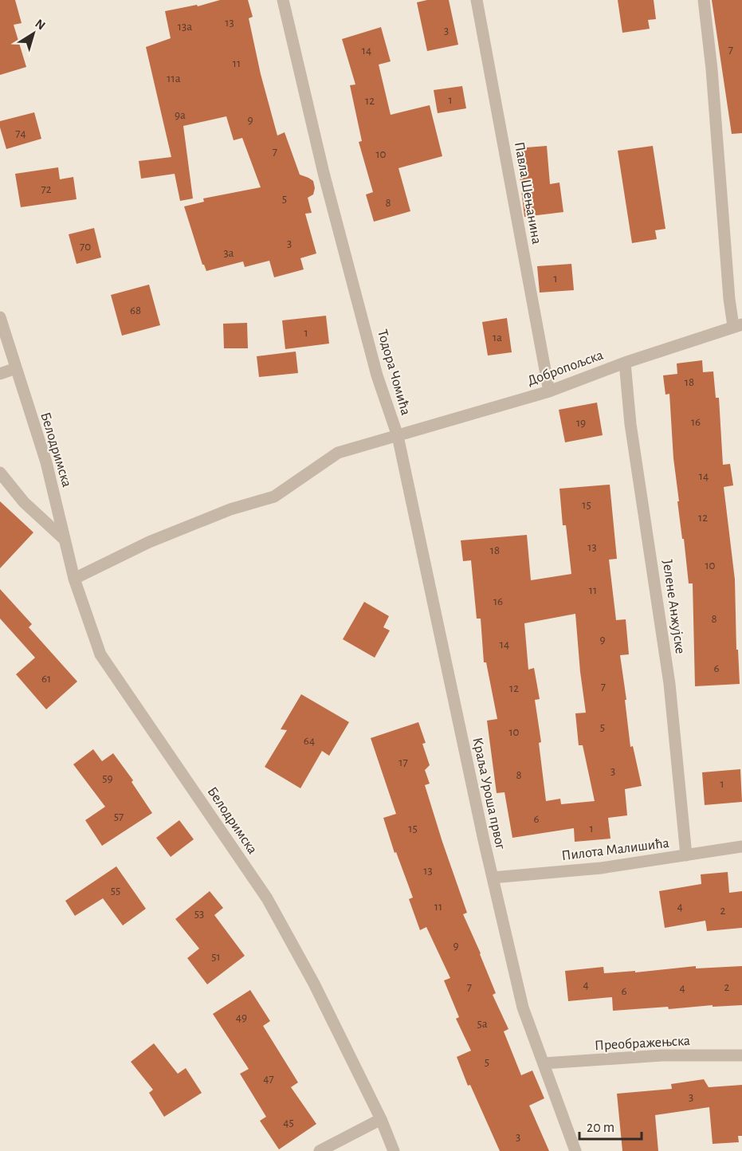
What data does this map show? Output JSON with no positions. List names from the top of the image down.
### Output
{
  "streets": {
    "street": [
      "Павла Шењанина",
      "Добропољска",
      "Тодора Чомића",
      "Белодримска",
      "Јелене Анжујске",
      "Краља Уроша првог",
      "Пилота Малишића",
      "Преображењска"
    ]
  },
  "crossings": [
    ["Павла Шењанина", "Добропољска"],
    ["Добропољска", "Тодора Чомића"],
    ["Добропољска", "Јелене Анжујске"],
    ["Добропољска", "Краља Уроша првог"],
    ["Тодора Чомића", "Белодримска"],
    ["Тодора Чомића", "Краља Уроша првог"],
    ["Јелене Анжујске", "Пилота Малишића"],
    ["Краља Уроша првог", "Пилота Малишића"],
    ["Краља Уроша првог", "Преображењска"]
  ],
  "house_numbers": [
    "13",
    "13a",
    "3",
    "7",
    "14",
    "11",
    "11a",
    "1",
    "12",
    "9a",
    "9",
    "74",
    "7",
    "10",
    "72",
    "5",
    "8",
    "3",
    "70",
    "3a",
    "1",
    "68",
    "1",
    "1a",
    "18",
    "16",
    "19",
    "14",
    "15",
    "12",
    "13",
    "18",
    "10",
    "11",
    "16",
    "8",
    "9",
    "14",
    "6",
    "61",
    "7",
    "12",
    "5",
    "10",
    "64",
    "17",
    "3",
    "8",
    "59",
    "1",
    "57",
    "6",
    "15",
    "1",
    "13",
    "55",
    "11",
    "4",
    "2",
    "53",
    "9",
    "51",
    "4",
    "7",
    "2",
    "4",
    "6",
    "49",
    "5a",
    "5",
    "47",
    "3",
    "45",
    "3"
  ],
  "scale_bar": "20 m",
  "north": "top right"
}
